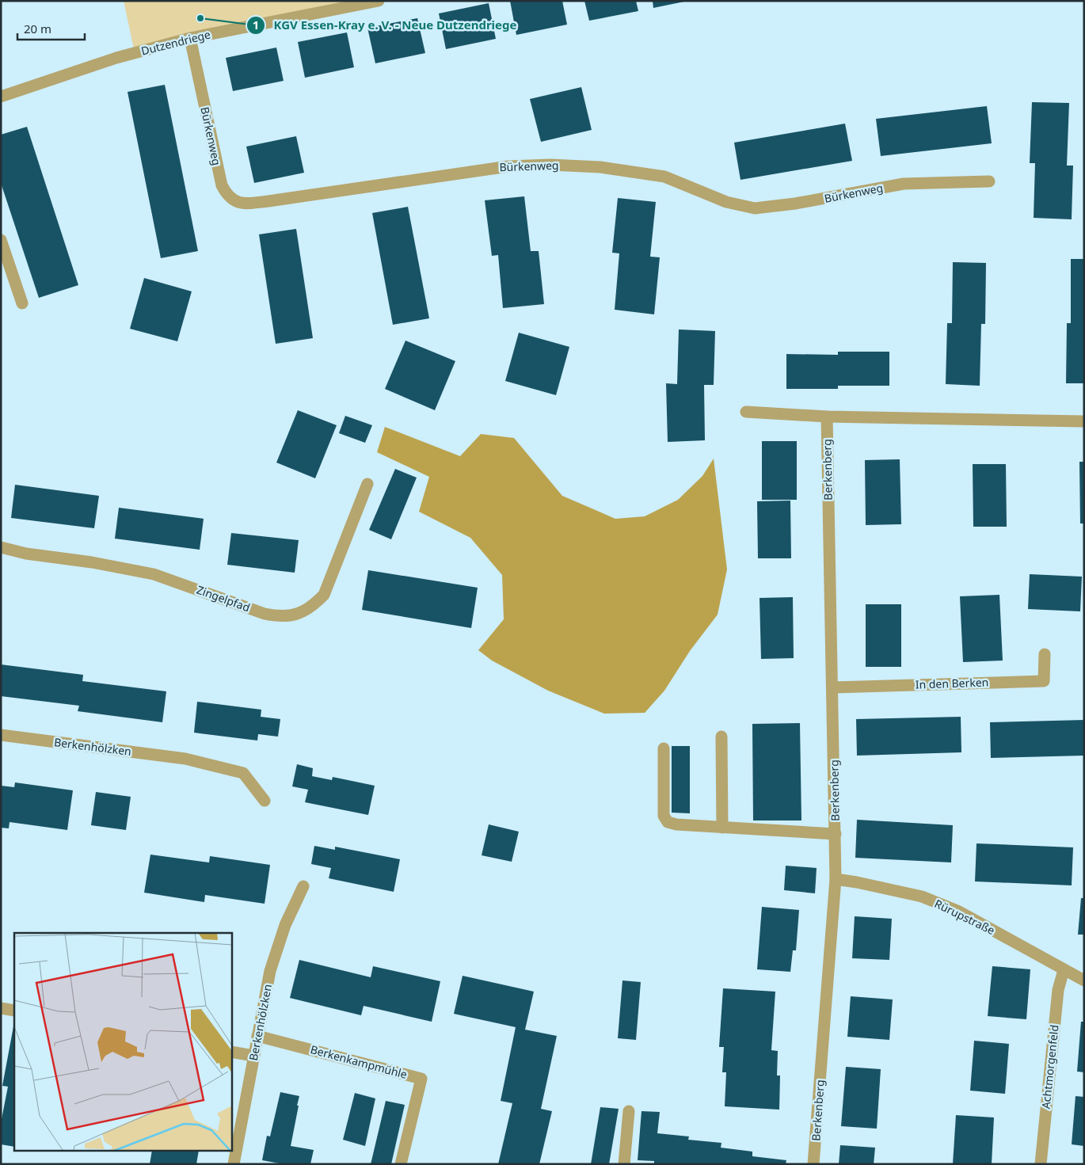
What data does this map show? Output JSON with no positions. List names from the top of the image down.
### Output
{
  "streets": {
    "street": [
      "Dutzendriege",
      "Bürkenweg",
      "Berkenberg",
      "Zingelpfad",
      "In den Berken",
      "Berkenhölzken",
      "Rürupstraße",
      "Berkenkampmühle",
      "Achtmorgenfeld"
    ]
  },
  "crossings": [
    ["Dutzendriege", "Bürkenweg"],
    ["Berkenberg", "In den Berken"],
    ["Berkenberg", "Rürupstraße"],
    ["Berkenhölzken", "Berkenkampmühle"],
    ["Rürupstraße", "Achtmorgenfeld"]
  ],
  "places": ["KGV Essen-Kray e. V. - Neue Dutzendriege"],
  "scale_bar": "20 m"
}
